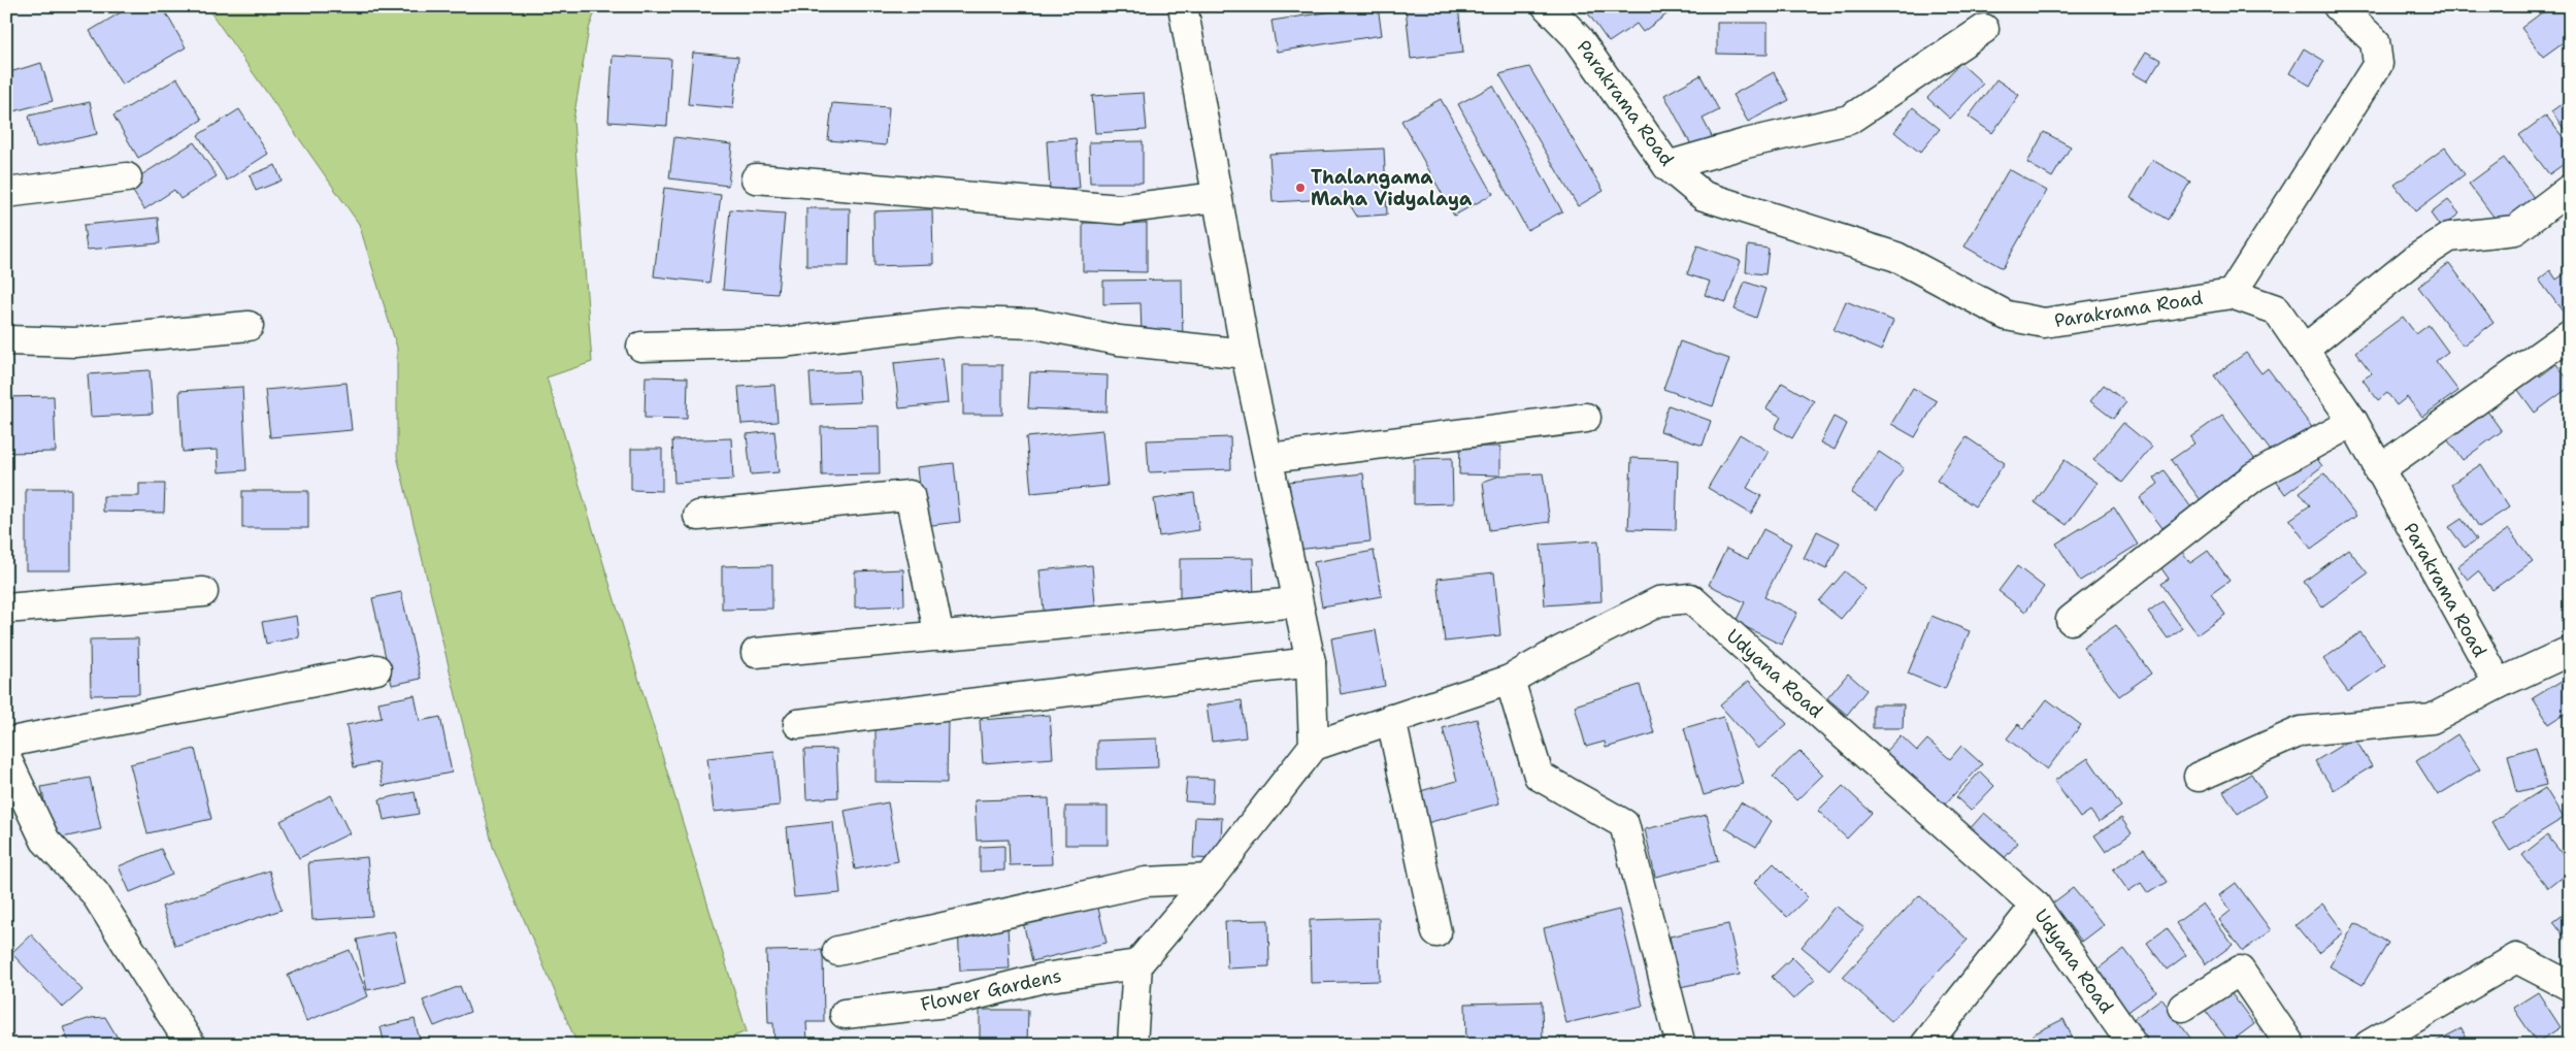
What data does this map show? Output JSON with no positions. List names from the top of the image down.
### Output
{
  "streets": {
    "street": ["Parakrama Road", "Udyana Road", "Flower Gardens"]
  },
  "places": ["Thalangama Maha Vidyalaya"]
}
